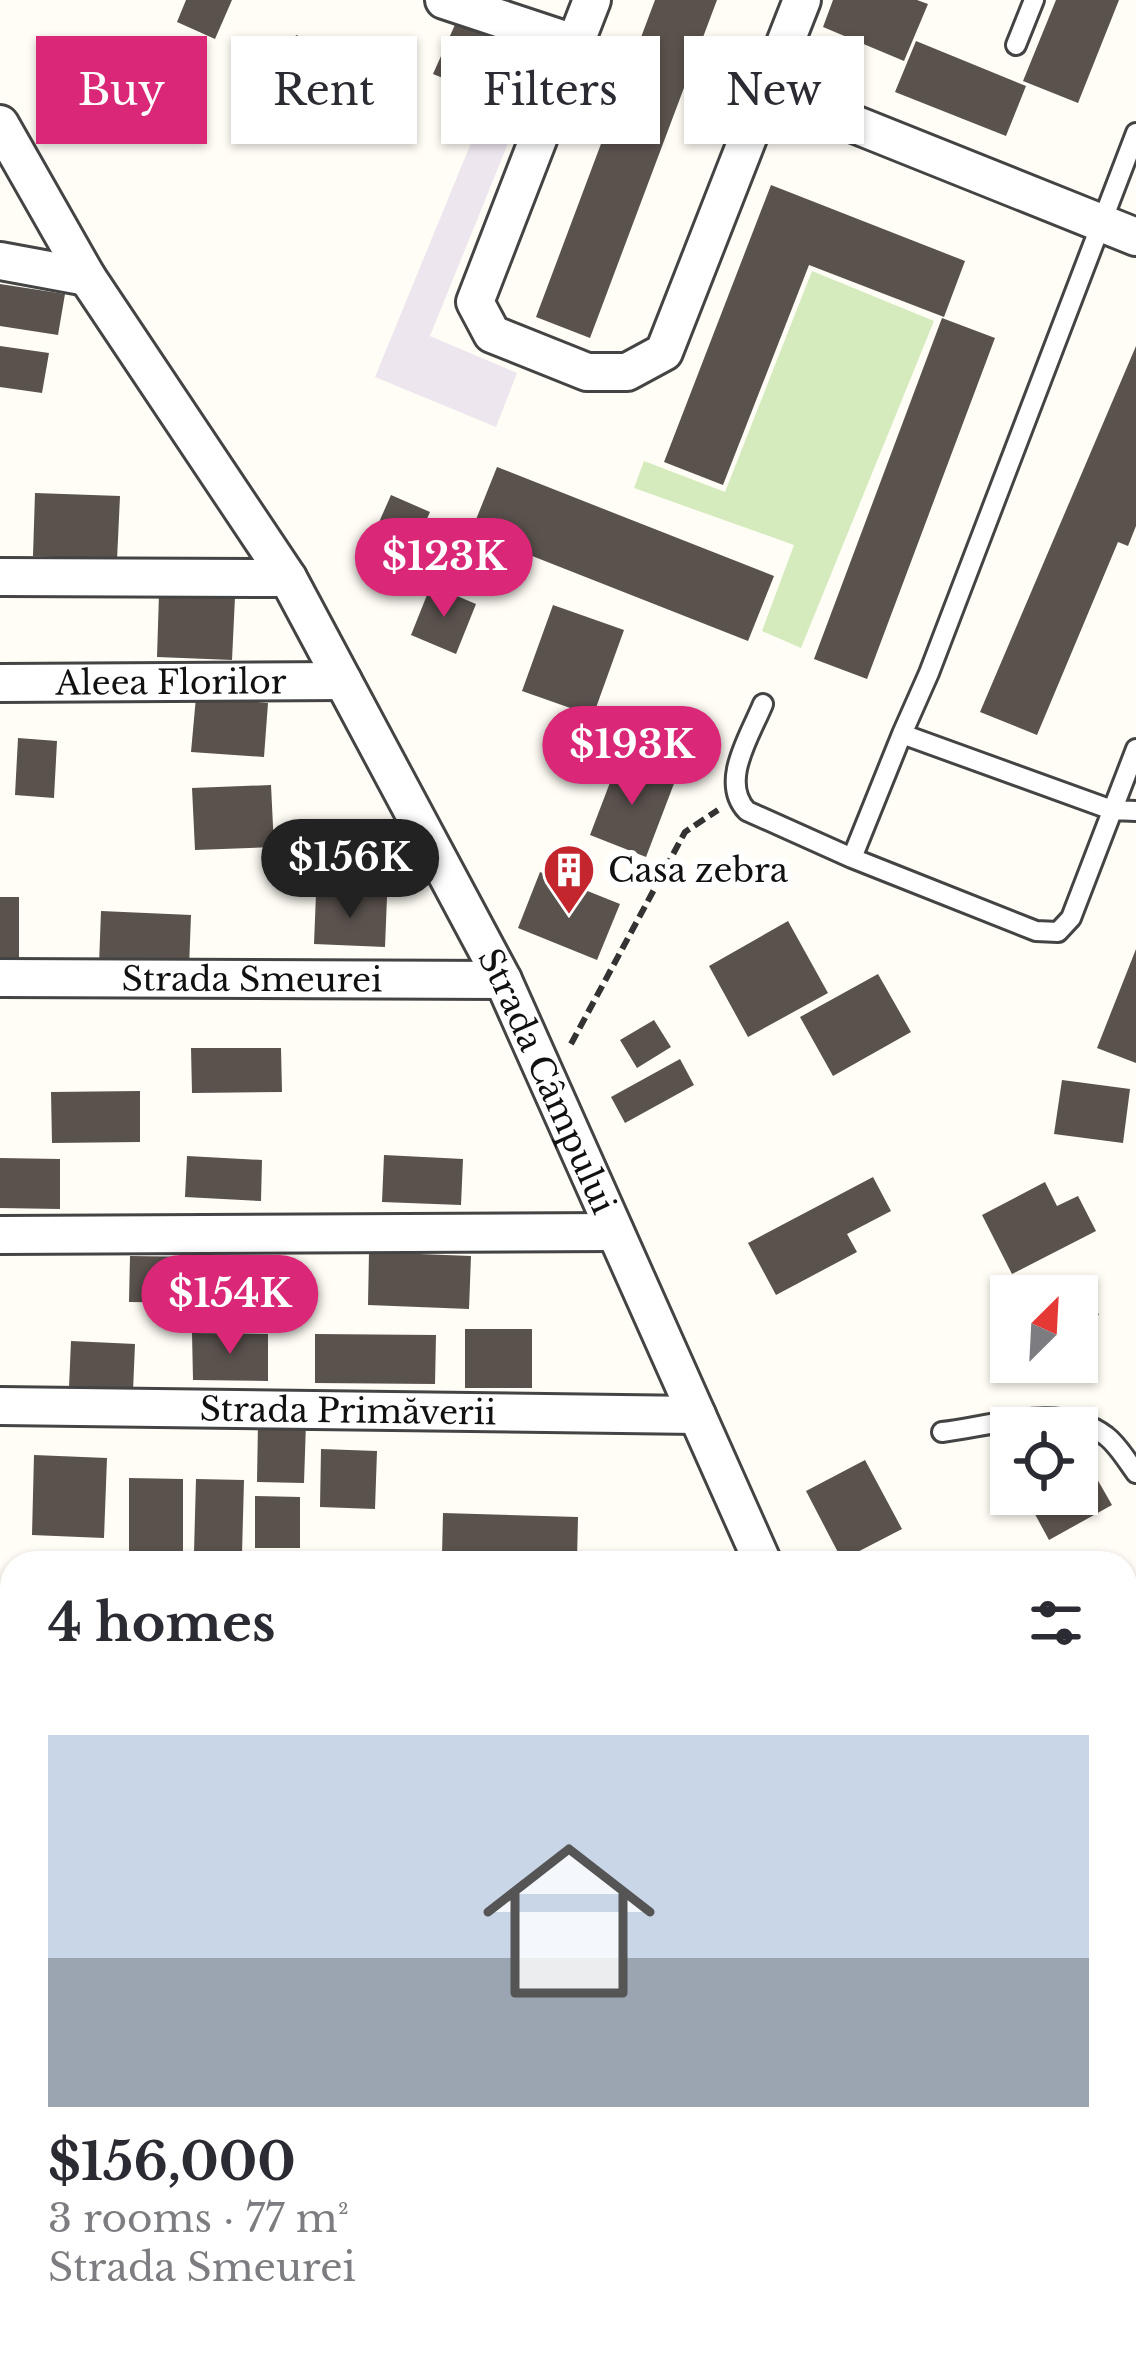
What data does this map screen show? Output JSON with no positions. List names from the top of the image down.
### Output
{
  "streets": {
    "street": [
      "Aleea Florilor",
      "Strada Smeurei",
      "Strada Câmpului",
      "Strada Primăverii"
    ]
  },
  "crossings": [
    ["Aleea Florilor", "Strada Câmpului"],
    ["Strada Smeurei", "Strada Câmpului"],
    ["Strada Câmpului", "Strada Primăverii"]
  ],
  "places": {
    "building": ["Casa zebra"]
  },
  "north": "top right",
  "page": {
    "chip": [
      "Buy",
      "Rent",
      "Filters",
      "New"
    ],
    "price": [
      "$123K",
      "$193K",
      "$156K",
      "$154K"
    ],
    "heading": "4 homes",
    "list": [
      {
        "name": "$156,000",
        "note": "3 rooms · 77 m² · Strada Smeurei"
      }
    ]
  }
}
